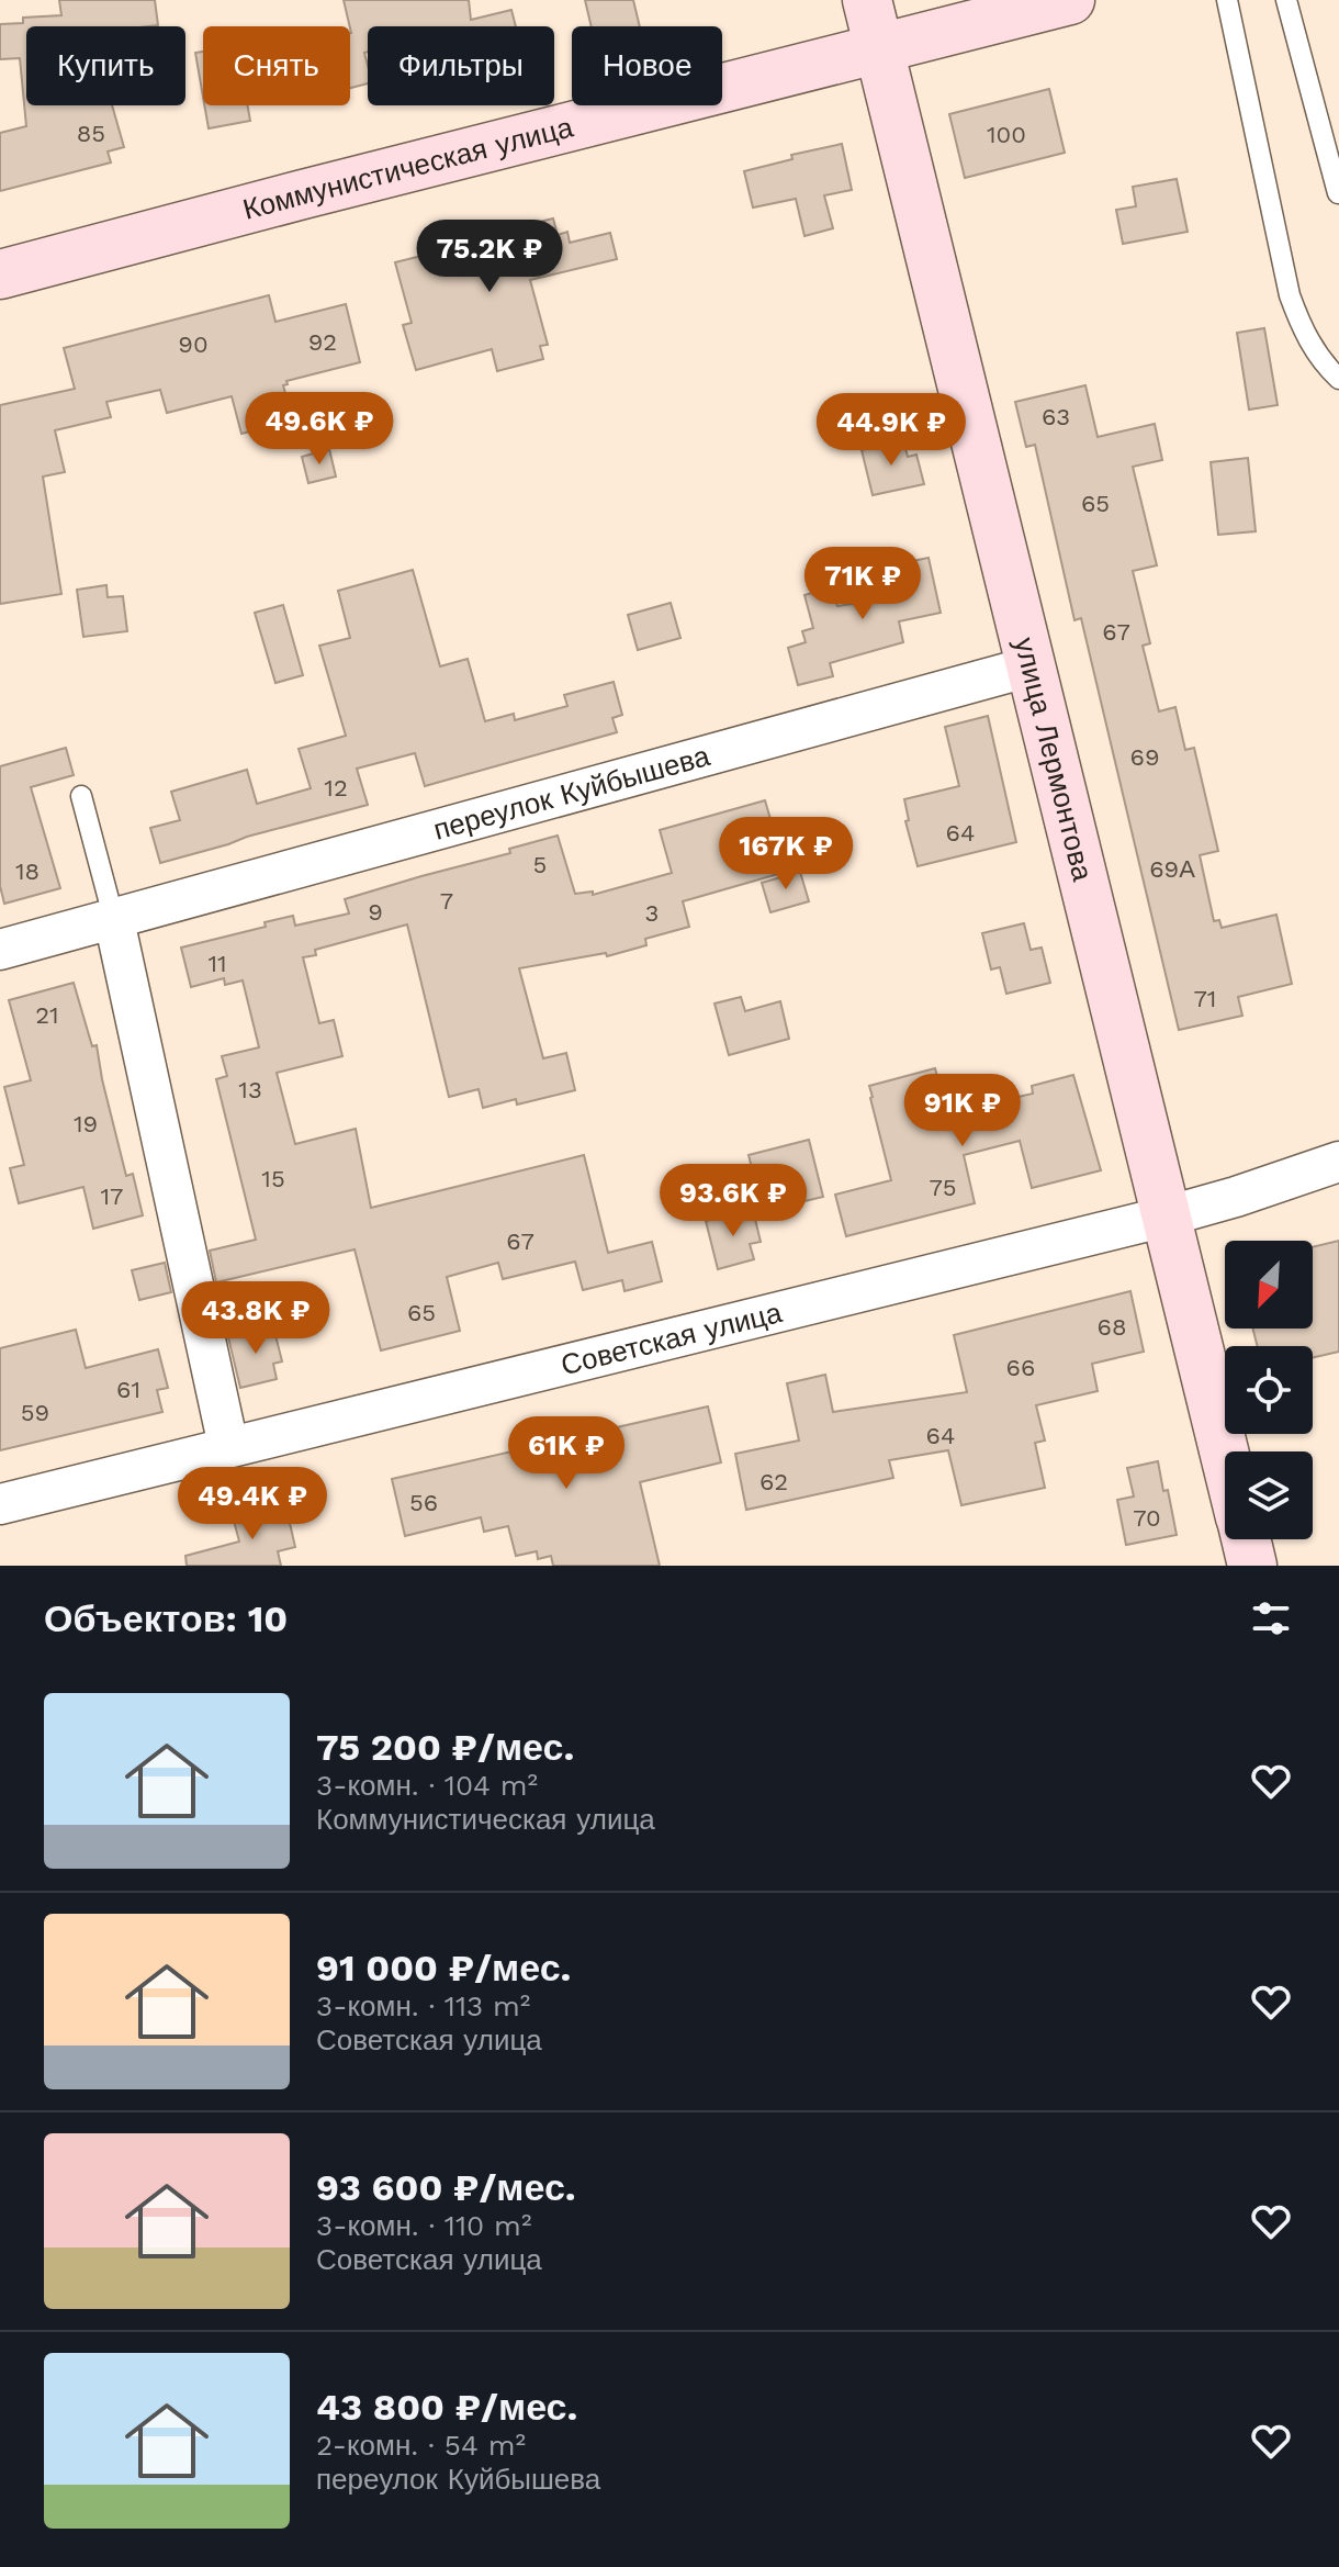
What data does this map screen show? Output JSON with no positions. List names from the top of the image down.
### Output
{
  "streets": {
    "main road": ["Коммунистическая улица", "улица Лермонтова"],
    "street": ["переулок Куйбышева", "Советская улица"]
  },
  "crossings": [
    ["Коммунистическая улица", "улица Лермонтова"],
    ["улица Лермонтова", "переулок Куйбышева"],
    ["улица Лермонтова", "Советская улица"]
  ],
  "house_numbers": [
    "85",
    "100",
    "92",
    "90",
    "63",
    "65",
    "67",
    "69",
    "12",
    "64",
    "5",
    "69А",
    "18",
    "7",
    "9",
    "3",
    "11",
    "71",
    "21",
    "13",
    "19",
    "15",
    "75",
    "17",
    "67",
    "65",
    "68",
    "66",
    "61",
    "59",
    "64",
    "62",
    "56",
    "70"
  ],
  "north": "bottom left",
  "page": {
    "chip": [
      "Купить",
      "Снять",
      "Фильтры",
      "Новое"
    ],
    "price": [
      "75.2K ₽",
      "49.6K ₽",
      "44.9K ₽",
      "71K ₽",
      "167K ₽",
      "91K ₽",
      "93.6K ₽",
      "43.8K ₽",
      "61K ₽",
      "49.4K ₽"
    ],
    "heading": "Объектов: 10",
    "list": [
      {
        "name": "75 200 ₽/мес.",
        "note": "3-комн. · 104 m² · Коммунистическая улица"
      },
      {
        "name": "91 000 ₽/мес.",
        "note": "3-комн. · 113 m² · Советская улица"
      },
      {
        "name": "93 600 ₽/мес.",
        "note": "3-комн. · 110 m² · Советская улица"
      },
      {
        "name": "43 800 ₽/мес.",
        "note": "2-комн. · 54 m² · переулок Куйбышева"
      }
    ]
  }
}
